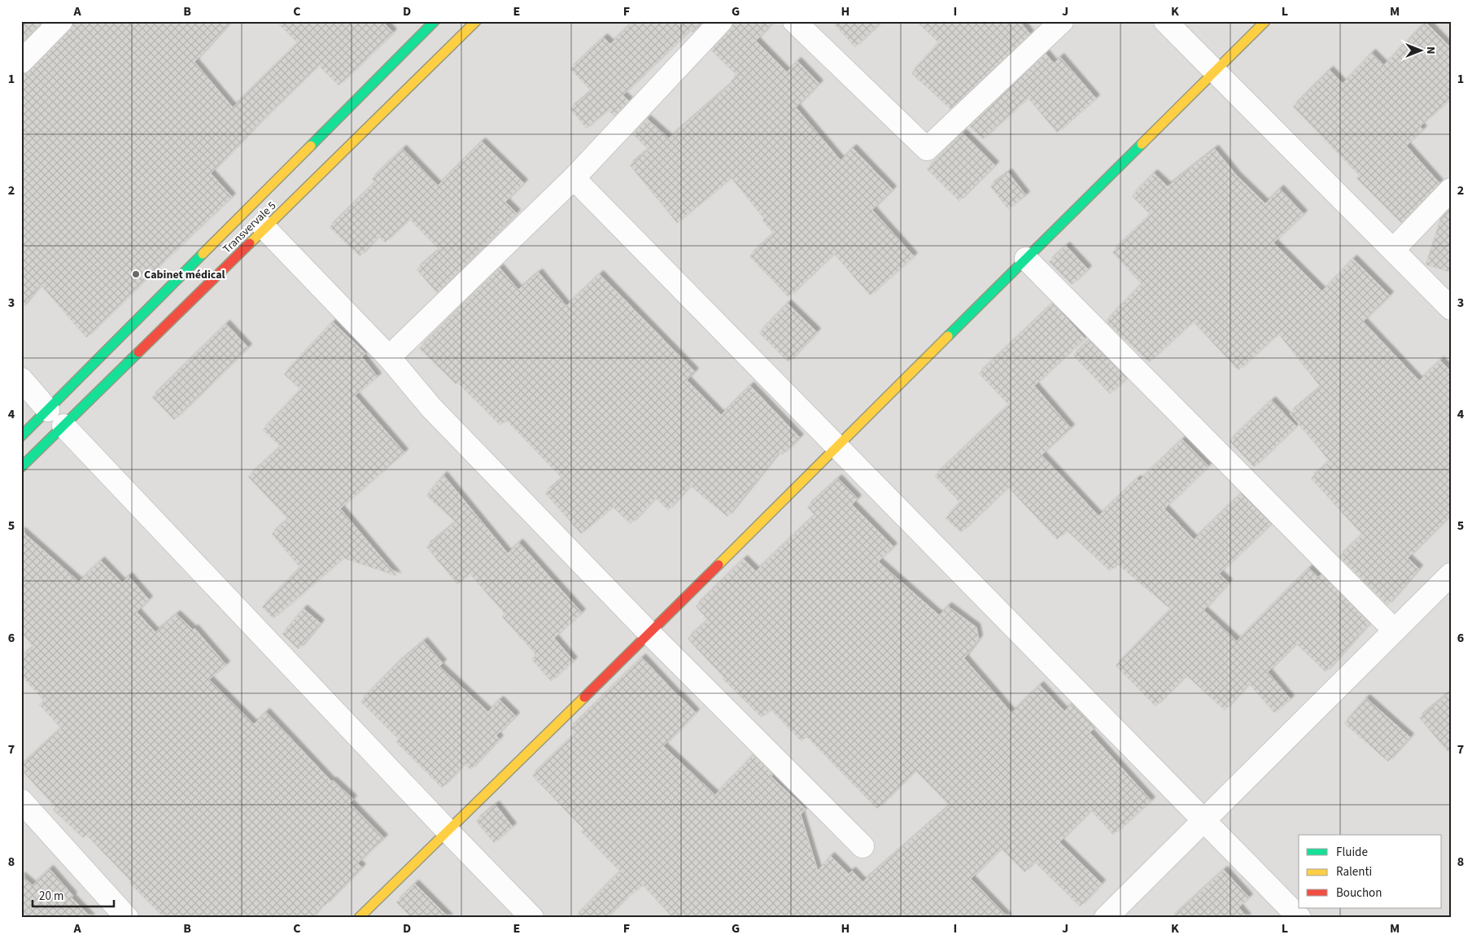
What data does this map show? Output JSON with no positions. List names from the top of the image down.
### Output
{
  "streets": {
    "street": ["Transvervale 5"]
  },
  "places": ["Cabinet médical"],
  "legend": ["Fluide", "Ralenti", "Bouchon"],
  "scale_bar": "20 m",
  "north": "right",
  "grid": {
    "columns": [
      "A",
      "B",
      "C",
      "D",
      "E",
      "F",
      "G",
      "H",
      "I",
      "J",
      "K",
      "L",
      "M"
    ],
    "rows": [
      "1",
      "2",
      "3",
      "4",
      "5",
      "6",
      "7",
      "8"
    ]
  }
}
